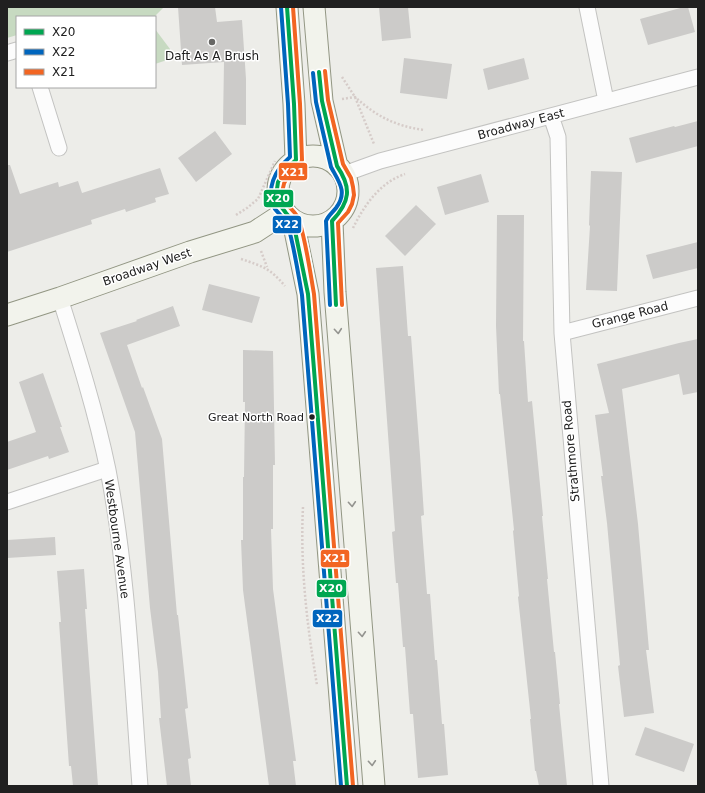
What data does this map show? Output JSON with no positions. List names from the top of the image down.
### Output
{
  "streets": {
    "main road": ["Broadway West"],
    "street": [
      "Broadway East",
      "Grange Road",
      "Strathmore Road",
      "Westbourne Avenue"
    ]
  },
  "crossings": [
    ["Broadway East", "Broadway West"],
    ["Broadway East", "Strathmore Road"],
    ["Broadway West", "Westbourne Avenue"],
    ["Grange Road", "Strathmore Road"]
  ],
  "places": ["Daft As A Brush", "Great North Road"],
  "lines": ["transit line X20", "transit line X22", "transit line X21"],
  "legend": ["X20", "X22", "X21"]
}
